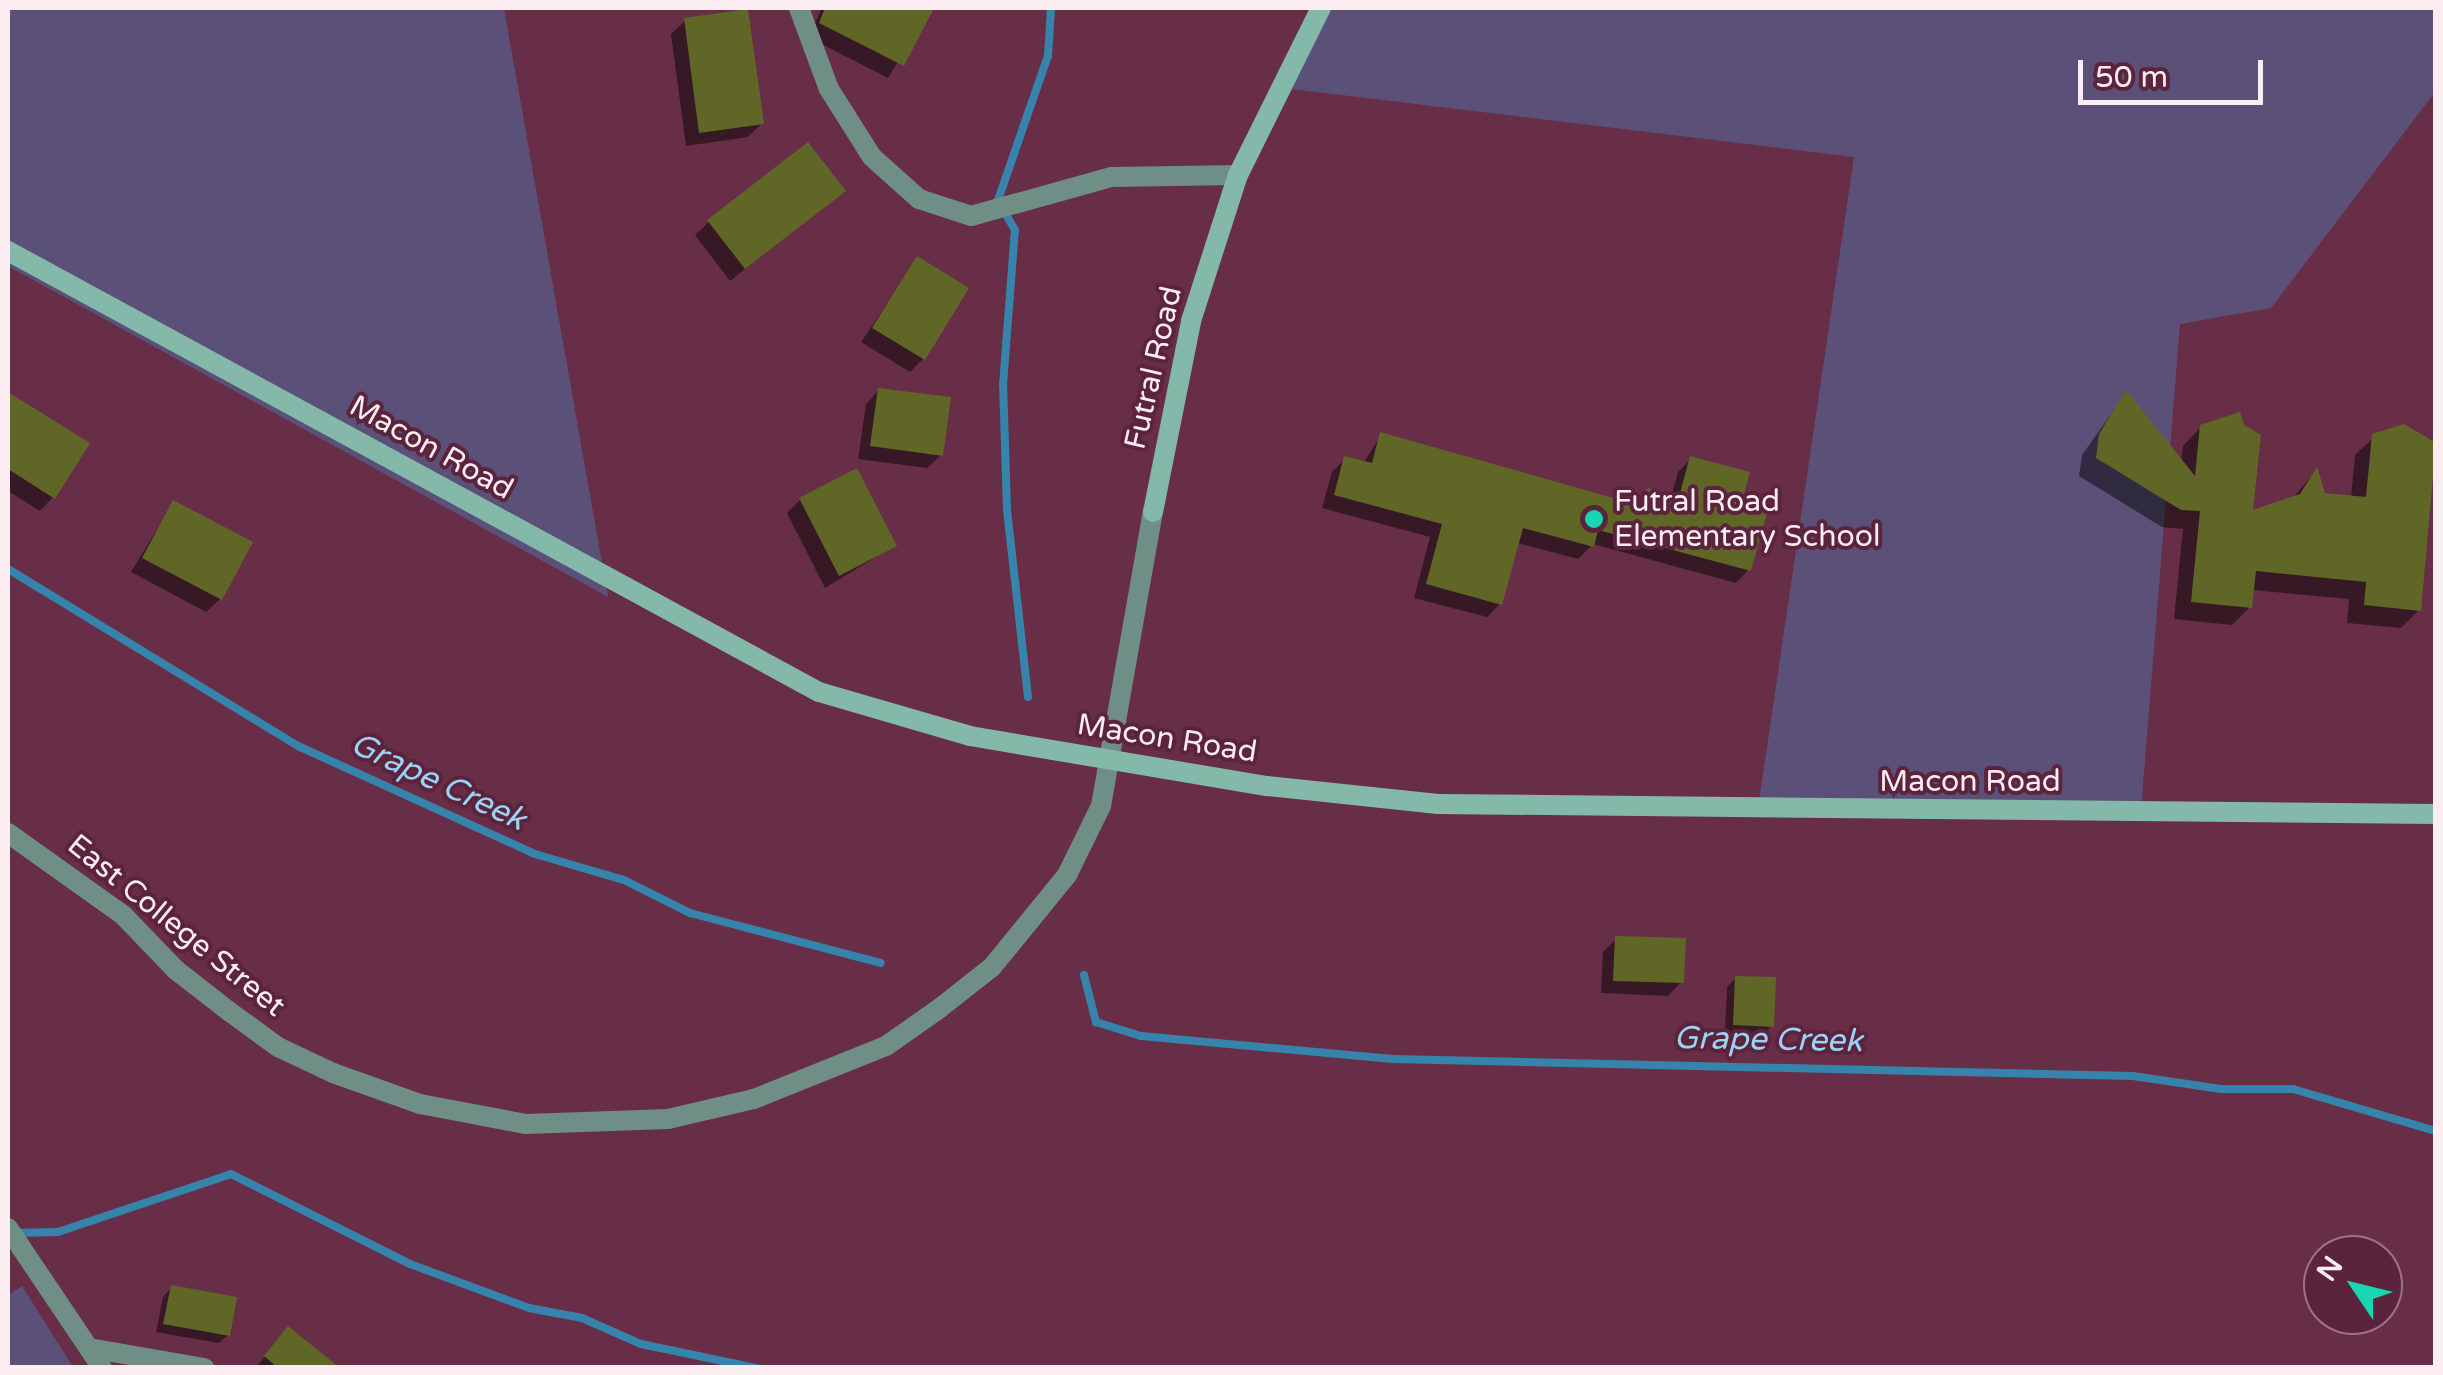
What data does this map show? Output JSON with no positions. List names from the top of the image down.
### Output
{
  "streets": {
    "main road": ["Futral Road", "Macon Road"],
    "street": ["East College Street"]
  },
  "crossings": [
    ["Futral Road", "Macon Road"],
    ["Futral Road", "East College Street"],
    ["Macon Road", "East College Street"]
  ],
  "water": ["Grape Creek"],
  "places": ["Futral Road Elementary School"],
  "scale_bar": "50 m",
  "north": "top left"
}
